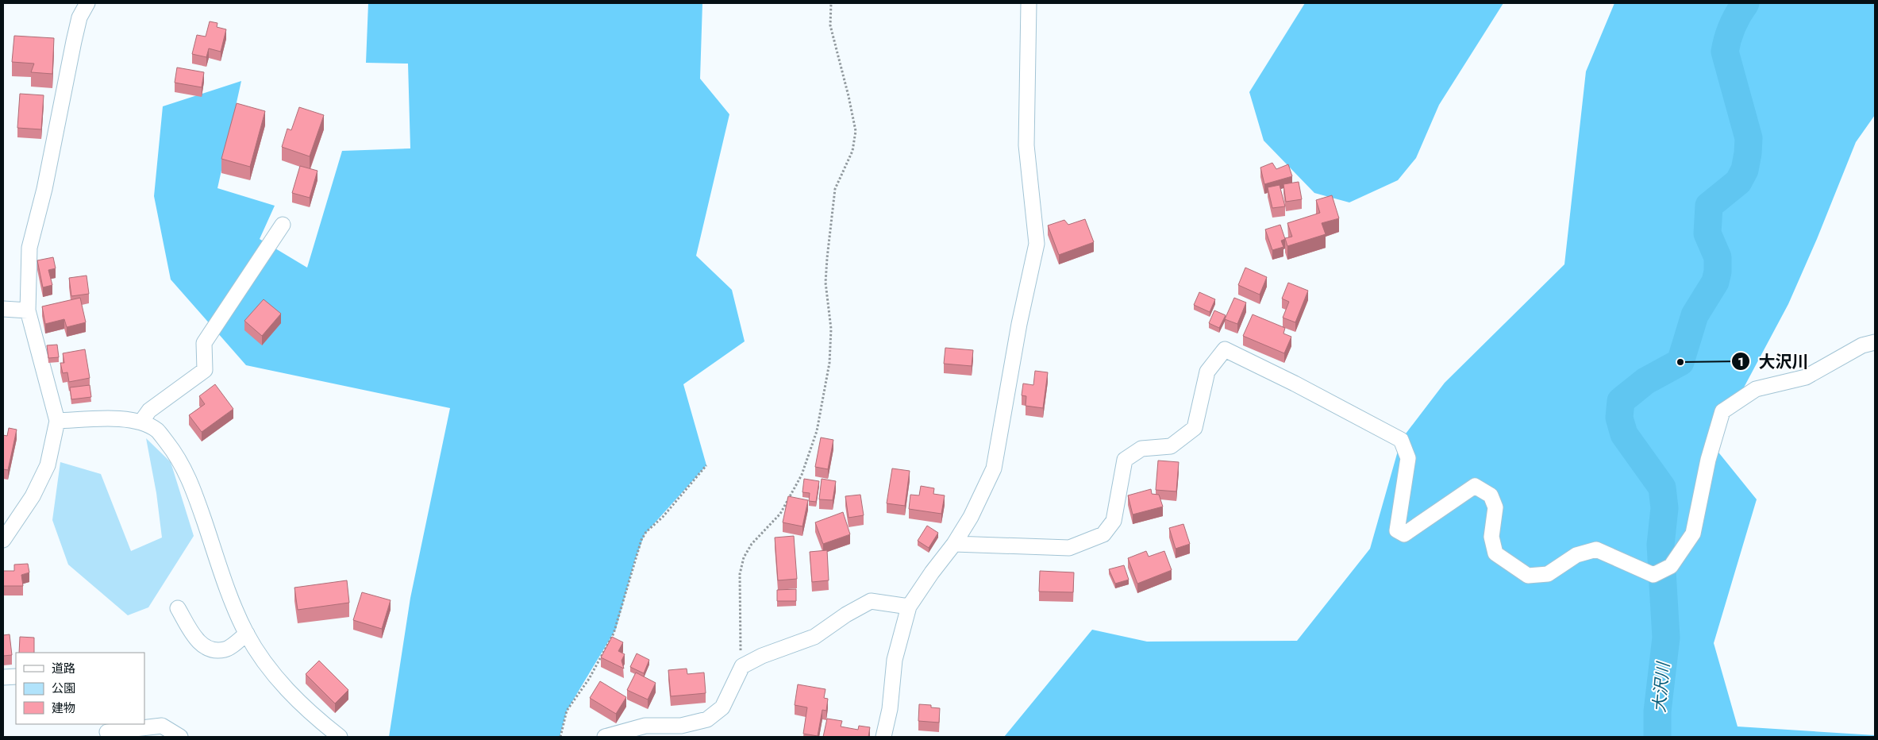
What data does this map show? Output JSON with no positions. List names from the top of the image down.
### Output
{
  "water": ["大沢川"],
  "places": ["大沢川"],
  "legend": ["道路", "公園", "建物"]
}
